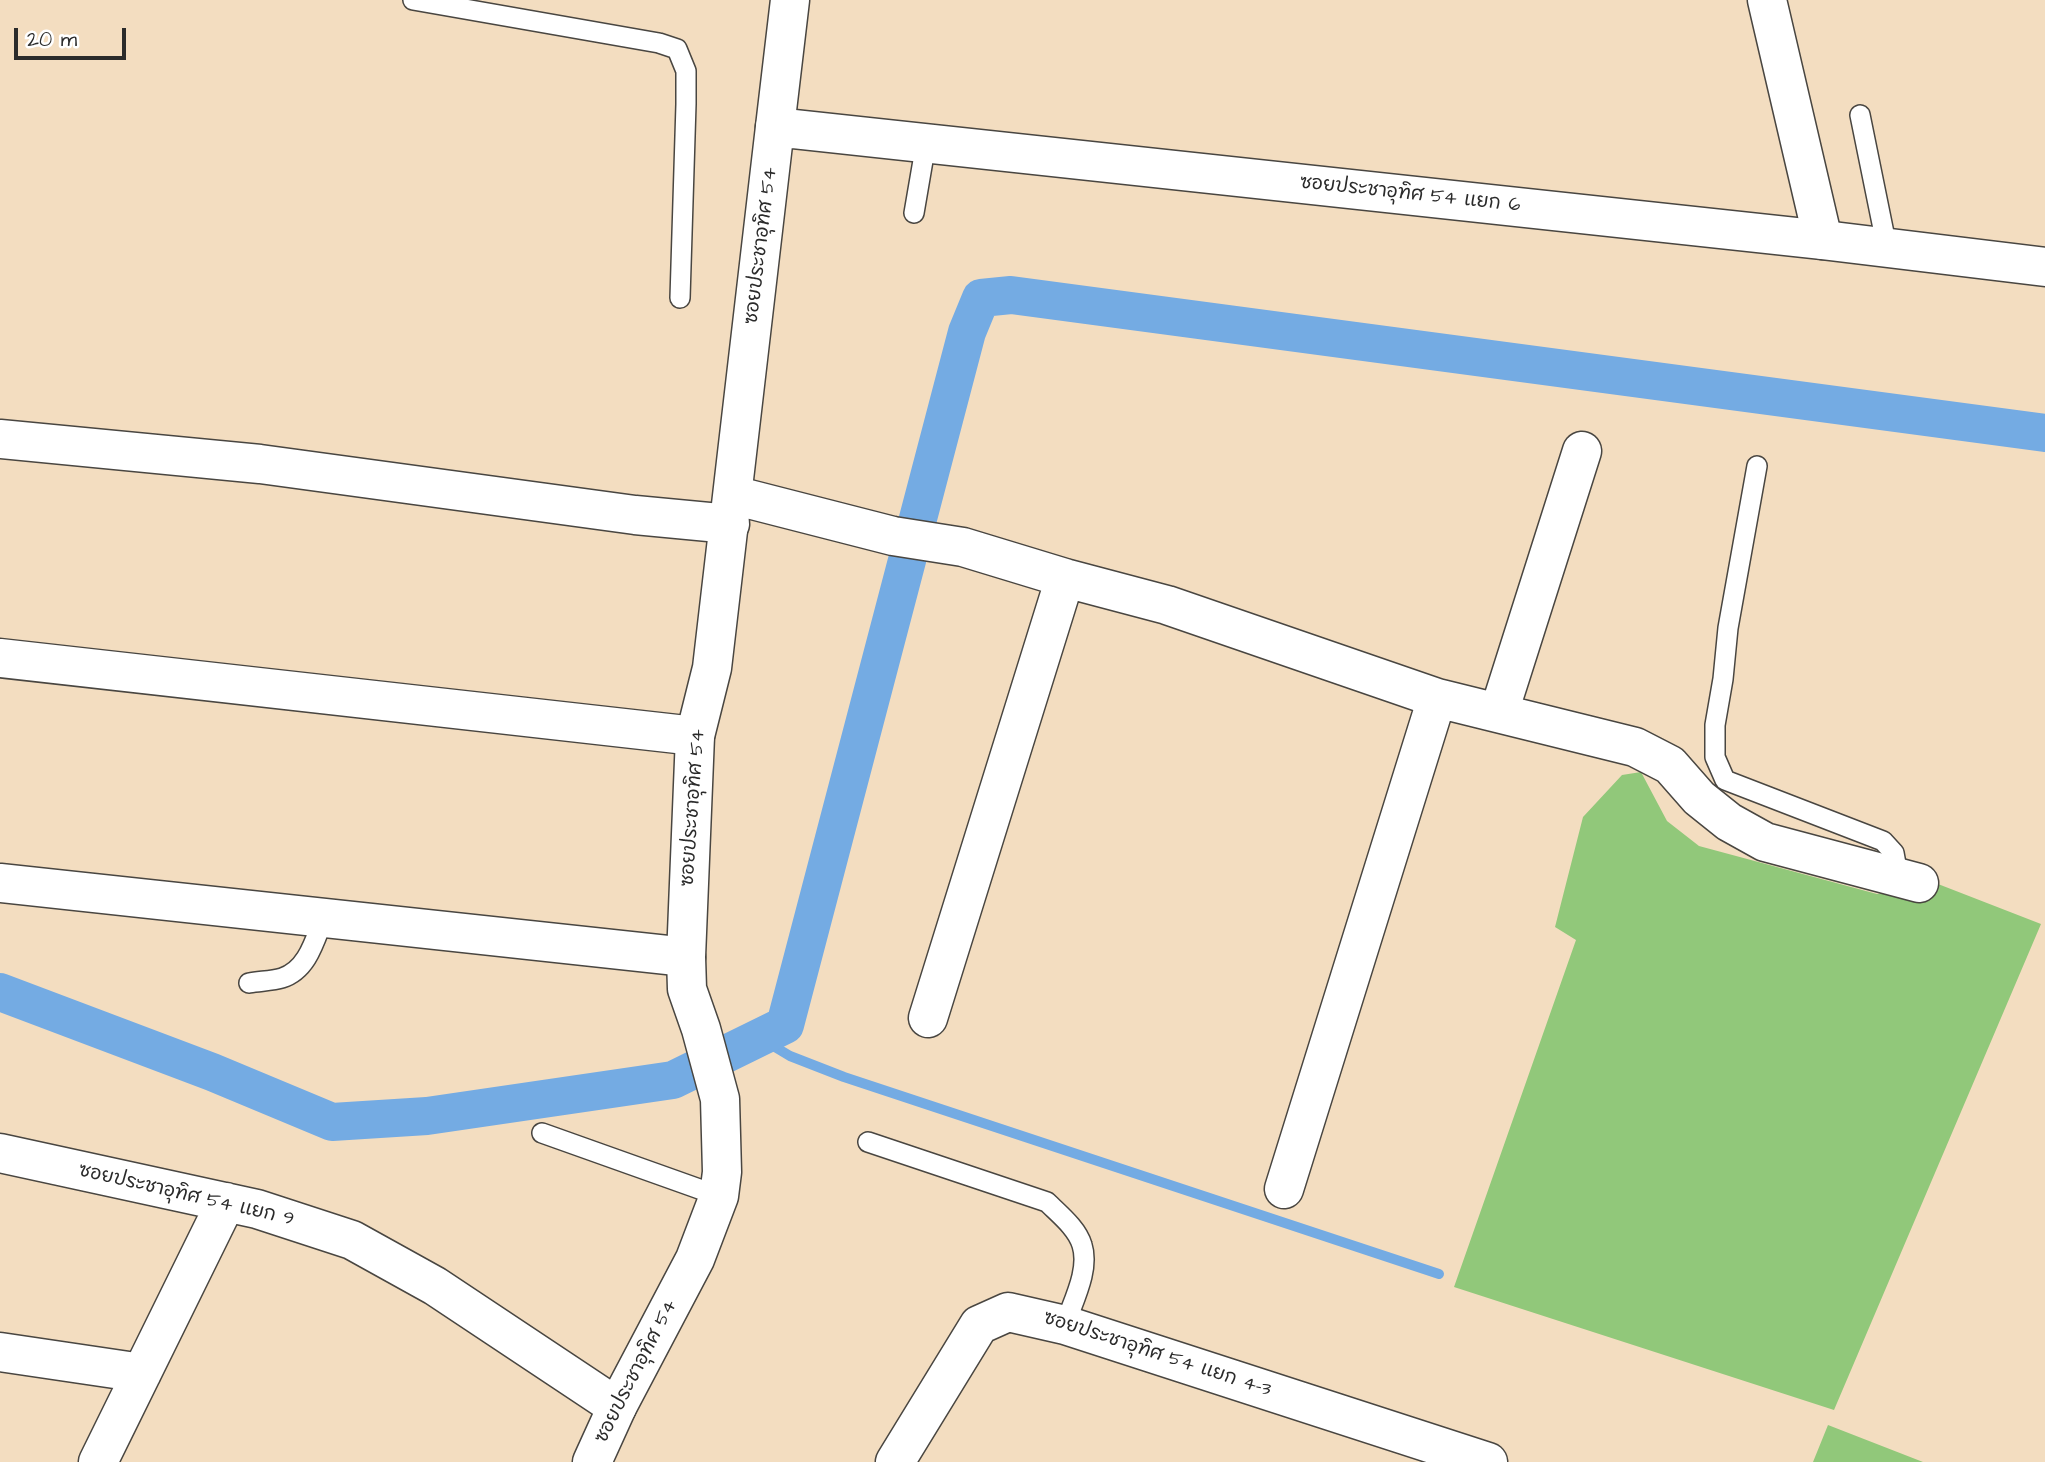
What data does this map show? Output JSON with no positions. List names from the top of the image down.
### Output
{
  "streets": {
    "street": [
      "ซอยประชาอุทิศ 54 แยก 6",
      "ซอยประชาอุทิศ 54",
      "ซอยประชาอุทิศ 54 แยก 9",
      "ซอยประชาอุทิศ 54 แยก 4-3"
    ]
  },
  "crossings": [
    ["ซอยประชาอุทิศ 54 แยก 6", "ซอยประชาอุทิศ 54"],
    ["ซอยประชาอุทิศ 54", "ซอยประชาอุทิศ 54 แยก 9"]
  ],
  "scale_bar": "20 m"
}
